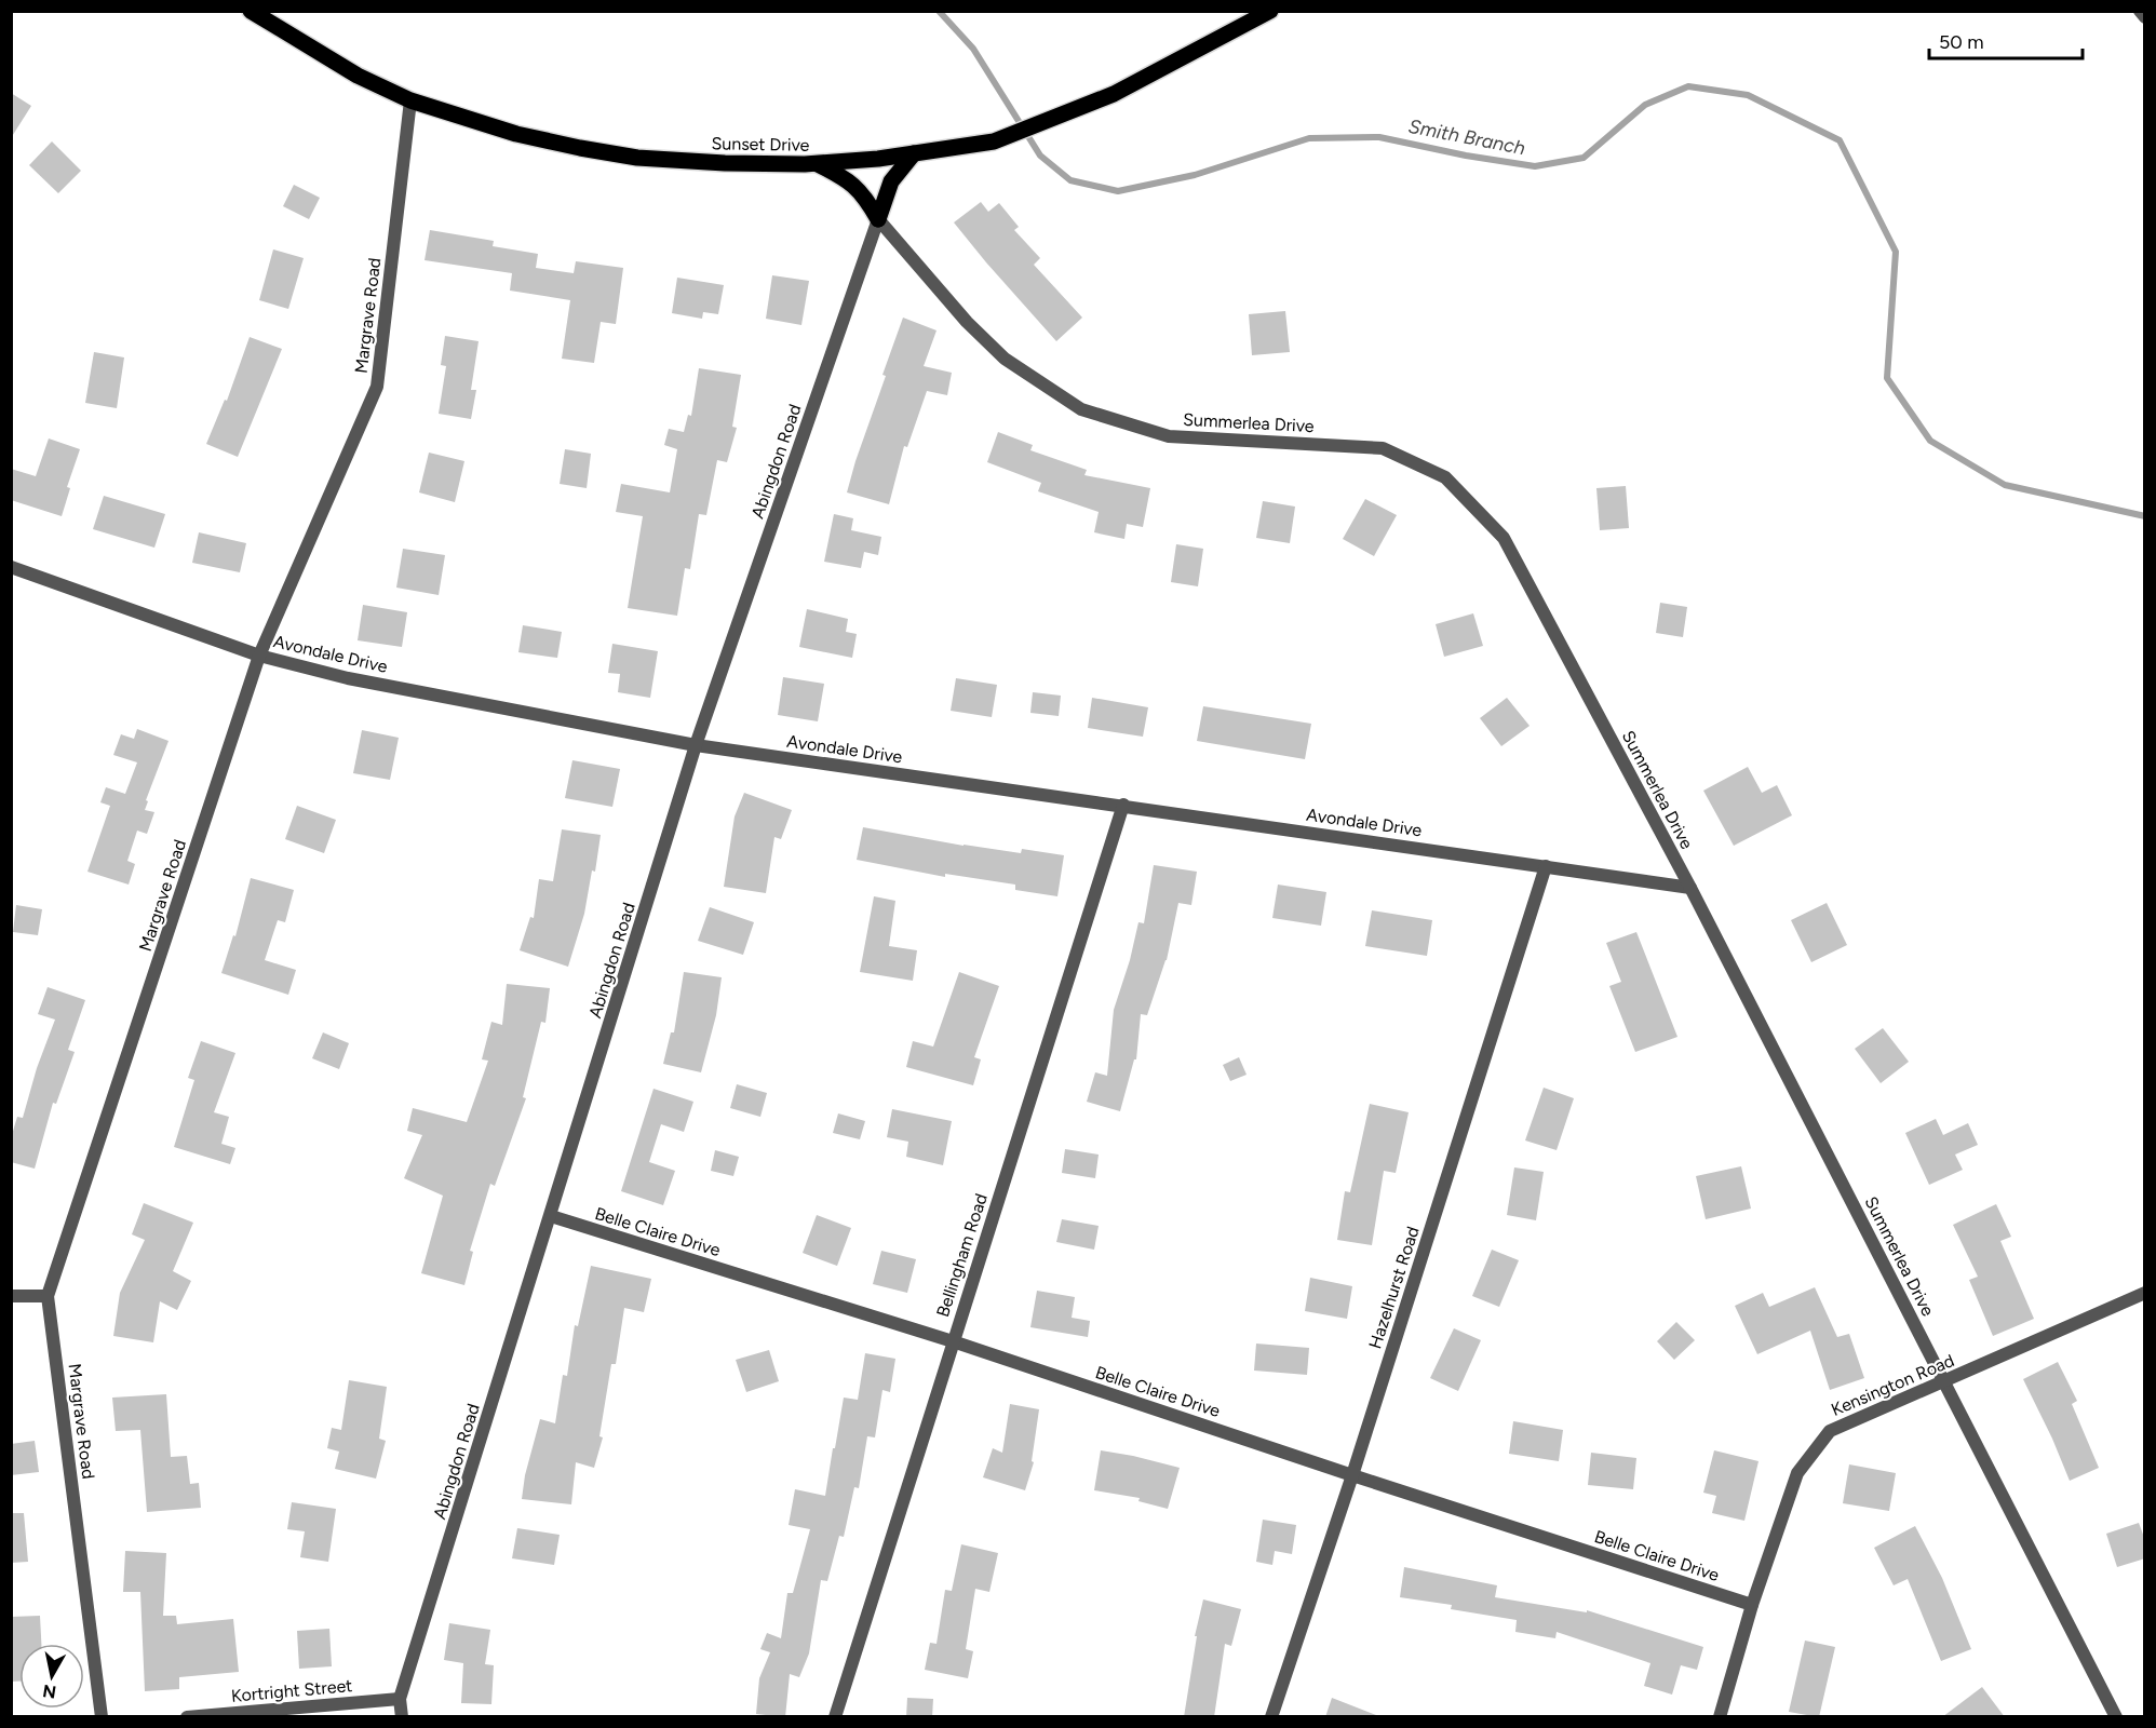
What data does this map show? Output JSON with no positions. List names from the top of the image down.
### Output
{
  "streets": {
    "main road": ["Sunset Drive"],
    "street": [
      "Margrave Road",
      "Summerlea Drive",
      "Abingdon Road",
      "Avondale Drive",
      "Belle Claire Drive",
      "Bellingham Road",
      "Hazelhurst Road",
      "Kensington Road",
      "Kortright Street"
    ]
  },
  "crossings": [
    ["Sunset Drive", "Margrave Road"],
    ["Margrave Road", "Avondale Drive"],
    ["Summerlea Drive", "Abingdon Road"],
    ["Summerlea Drive", "Avondale Drive"],
    ["Summerlea Drive", "Kensington Road"],
    ["Abingdon Road", "Avondale Drive"],
    ["Abingdon Road", "Belle Claire Drive"],
    ["Abingdon Road", "Kortright Street"],
    ["Avondale Drive", "Bellingham Road"],
    ["Avondale Drive", "Hazelhurst Road"],
    ["Belle Claire Drive", "Bellingham Road"],
    ["Belle Claire Drive", "Hazelhurst Road"],
    ["Belle Claire Drive", "Kensington Road"]
  ],
  "water": ["Smith Branch"],
  "scale_bar": "50 m",
  "north": "bottom"
}
